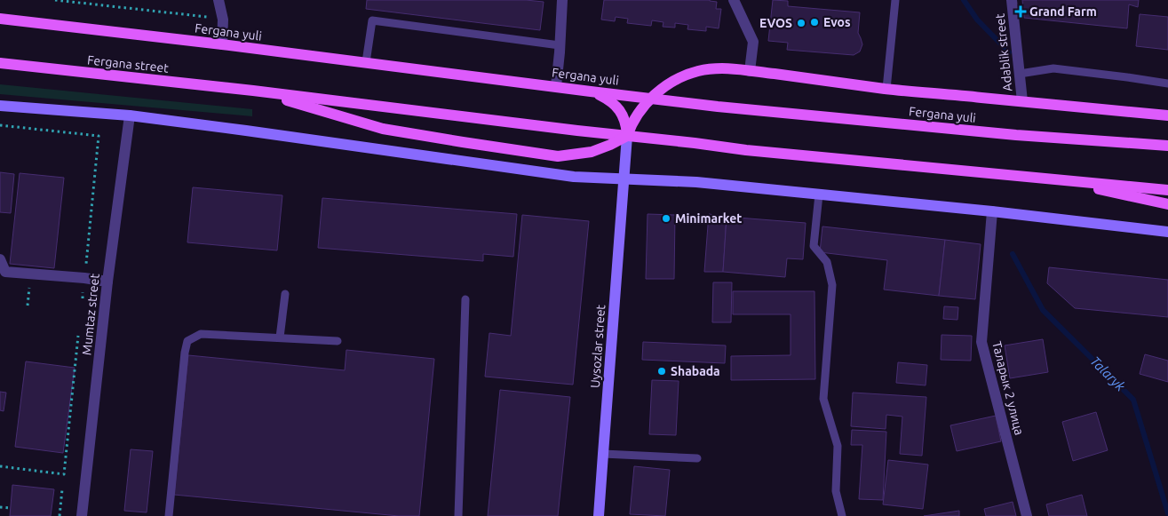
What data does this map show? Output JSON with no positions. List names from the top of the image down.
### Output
{
  "streets": {
    "main road": ["Fergana yuli", "Fergana street"],
    "street": [
      "Adablik street",
      "Mumtаz street",
      "Uysozlar street",
      "Таларык 2 улица"
    ]
  },
  "water": ["Talaryk"],
  "places": {
    "health": ["Grand Farm"],
    "other": [
      "Evos",
      "EVOS",
      "Minimarket",
      "Shabada"
    ]
  }
}
